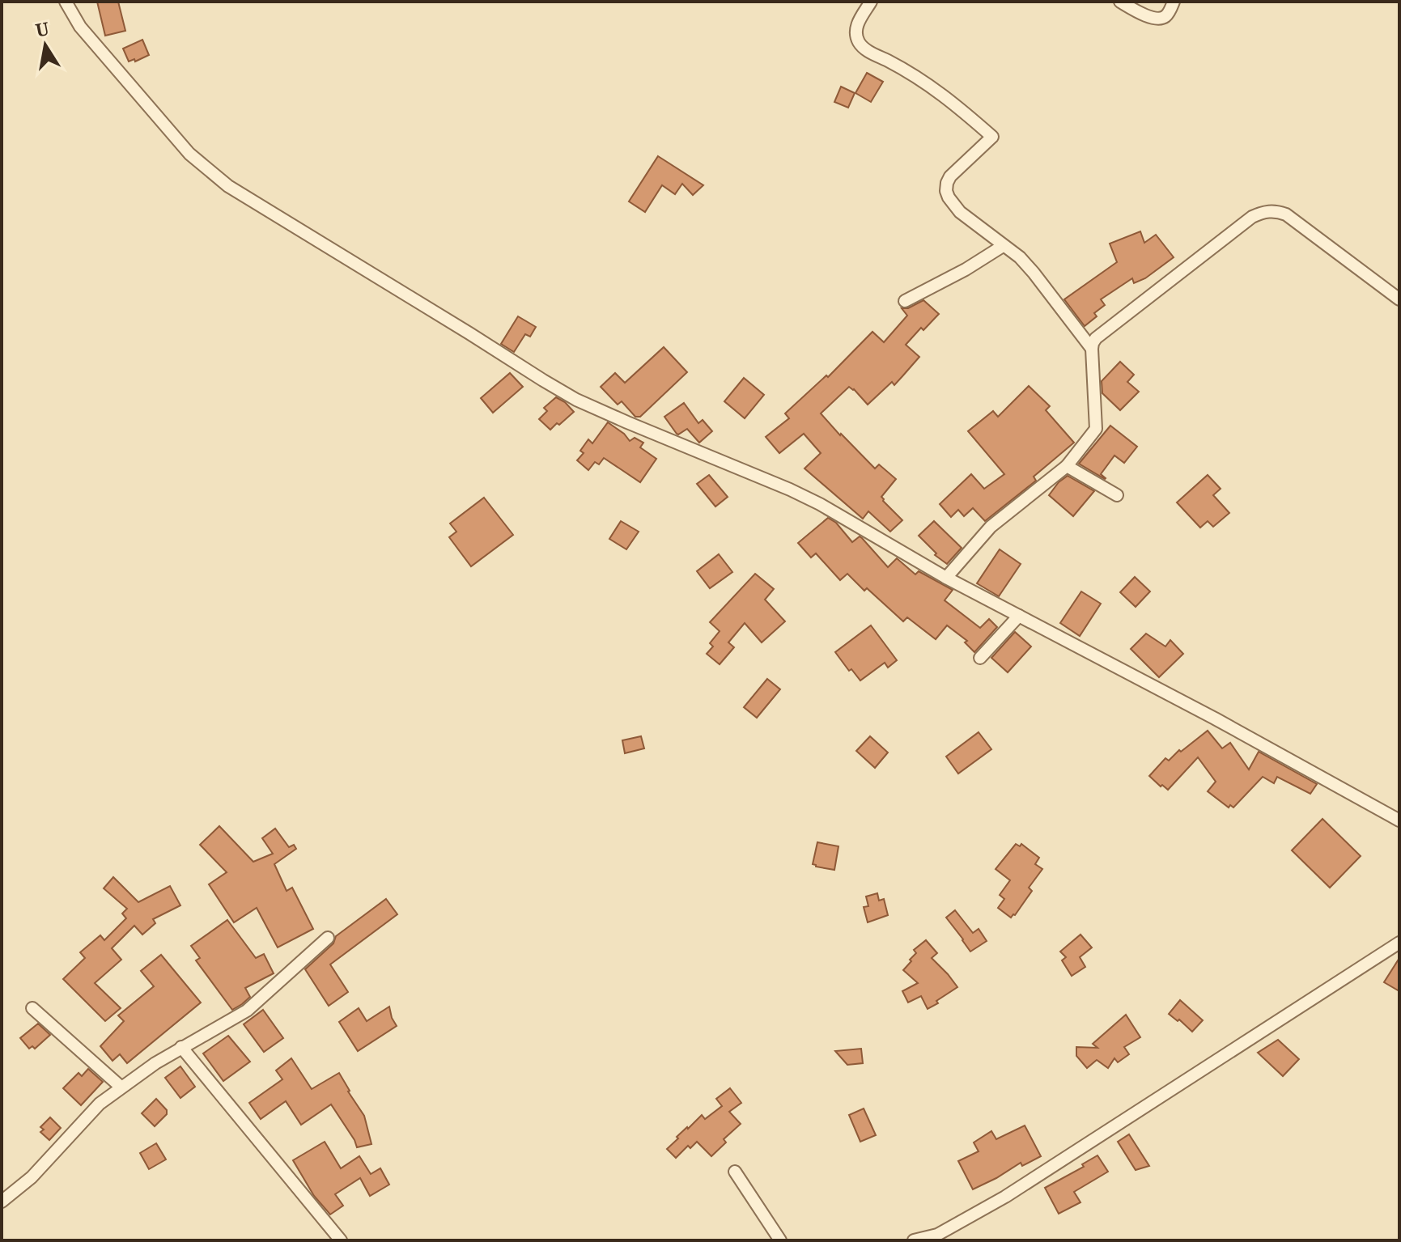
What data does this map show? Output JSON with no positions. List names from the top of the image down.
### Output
{
  "north": "top"
}
